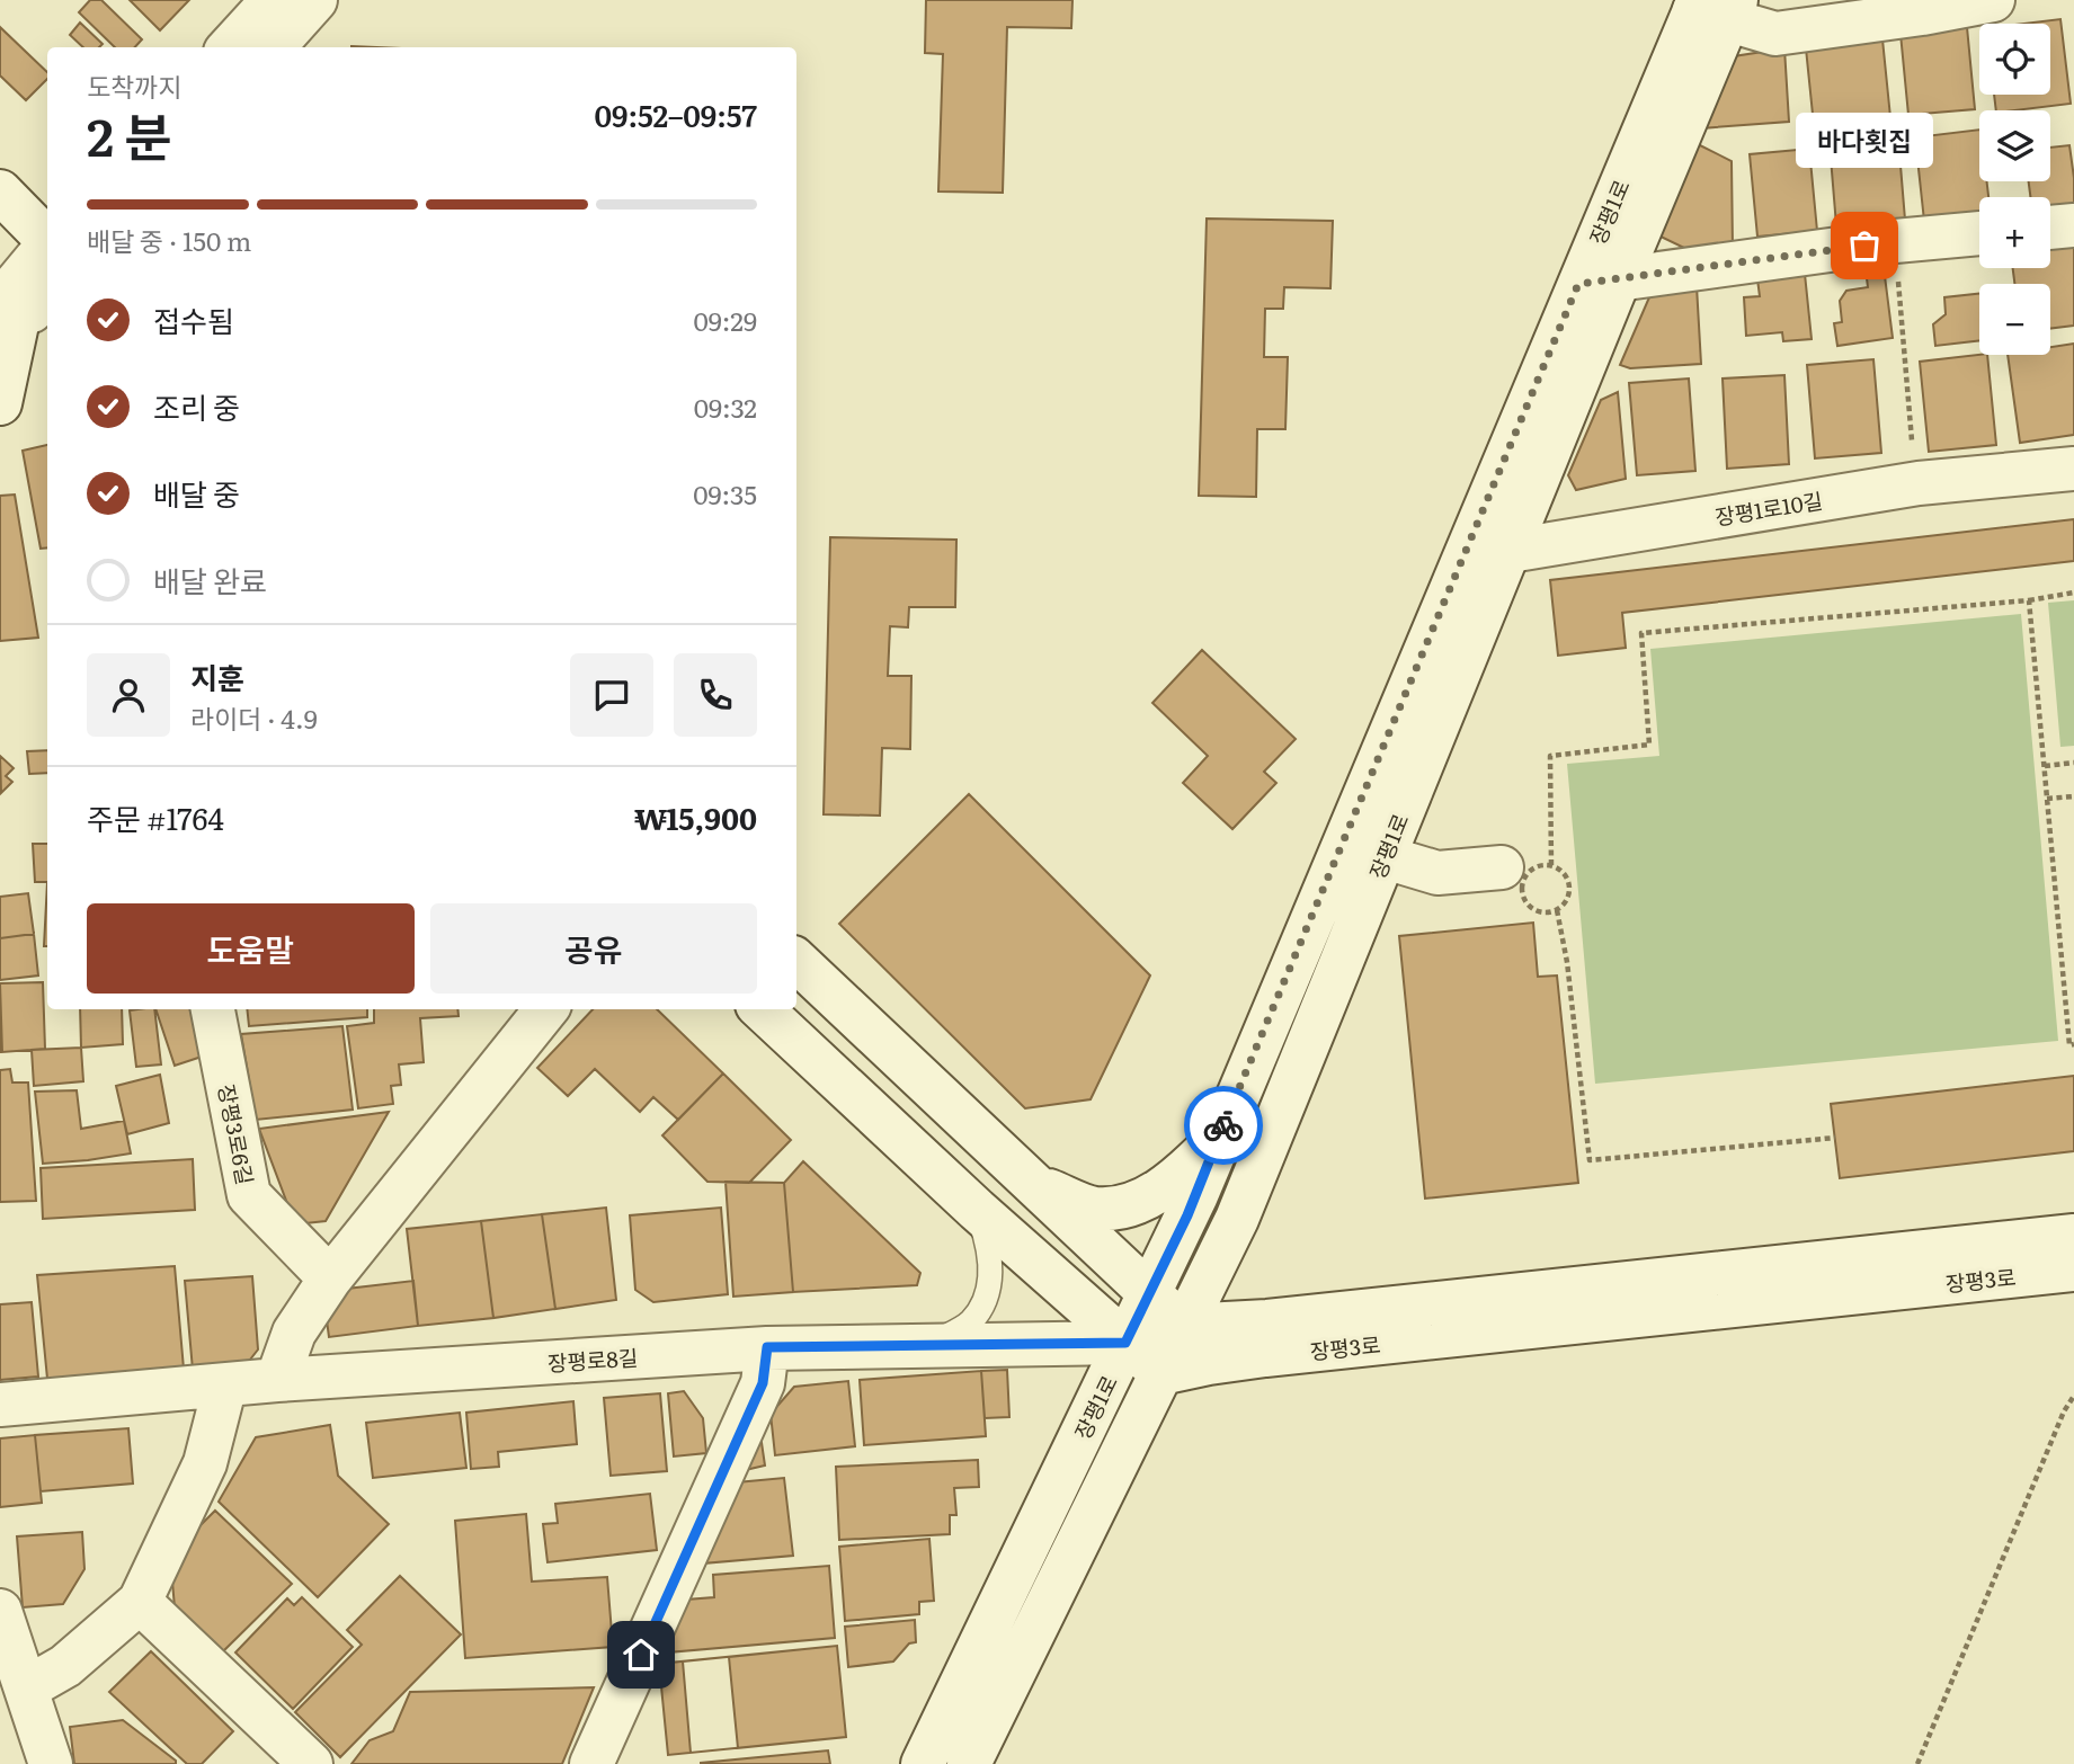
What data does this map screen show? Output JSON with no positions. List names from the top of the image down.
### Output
{
  "streets": {
    "street": [
      "장평1로",
      "장평1로10길",
      "장평3로6길",
      "장평3로",
      "장평로8길"
    ]
  },
  "crossings": [
    ["장평1로", "장평1로10길"],
    ["장평1로", "장평3로"],
    ["장평1로", "장평로8길"],
    ["장평3로", "장평로8길"]
  ],
  "places": ["바다횟집"],
  "page": {
    "map_buttons": ["+", "−"],
    "heading": ["2 분", "도착까지", "09:52–09:57"],
    "panel": [
      "지훈",
      "라이더 · 4.9",
      "주문 #1764",
      "₩15,900"
    ],
    "bubble": "바다횟집",
    "bar": "배달 중 · 150 m",
    "list": [
      ["접수됨", "09:29"],
      ["조리 중", "09:32"],
      ["배달 중", "09:35"],
      "배달 완료"
    ],
    "buttons": ["도움말", "공유"]
  }
}
